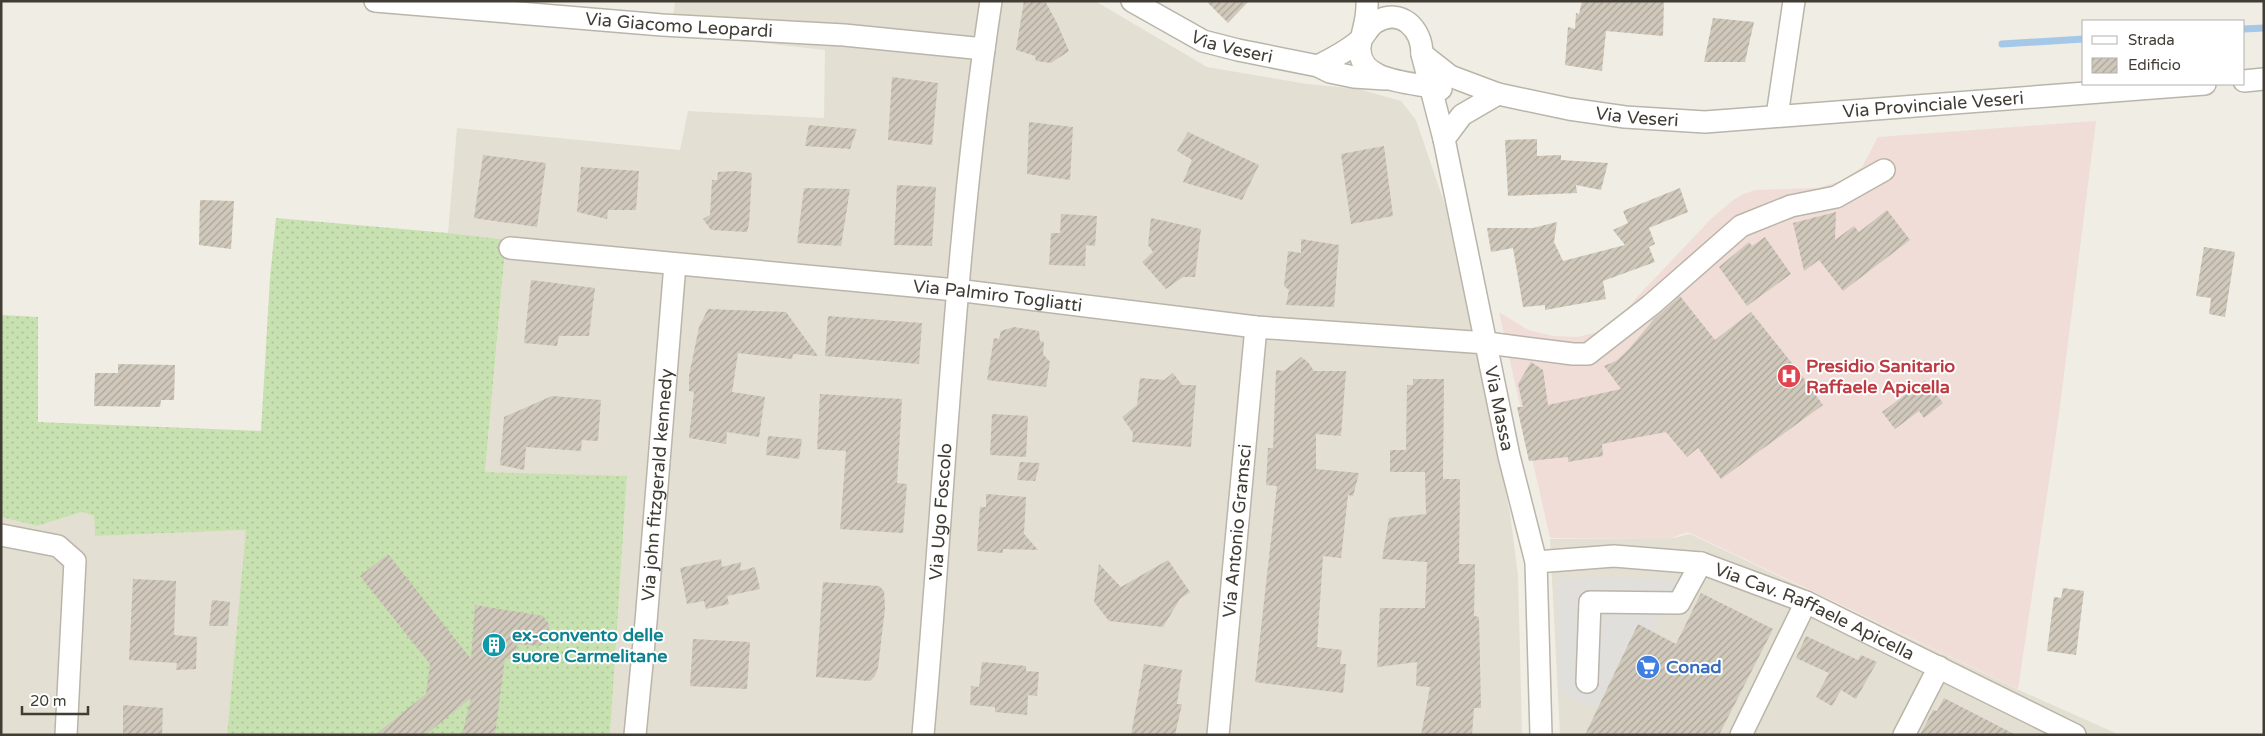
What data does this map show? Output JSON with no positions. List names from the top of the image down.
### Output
{
  "streets": {
    "street": [
      "Via Giacomo Leopardi",
      "Via Veseri",
      "Via Provinciale Veseri",
      "Via Palmiro Togliatti",
      "Via Massa",
      "Via john fitzgerald kennedy",
      "Via Ugo Foscolo",
      "Via Antonio Gramsci",
      "Via Cav. Raffaele Apicella"
    ]
  },
  "crossings": [
    ["Via Veseri", "Via Provinciale Veseri"],
    ["Via Veseri", "Via Massa"],
    ["Via Palmiro Togliatti", "Via Massa"],
    ["Via Palmiro Togliatti", "Via john fitzgerald kennedy"],
    ["Via Palmiro Togliatti", "Via Ugo Foscolo"],
    ["Via Palmiro Togliatti", "Via Antonio Gramsci"],
    ["Via Massa", "Via Cav. Raffaele Apicella"]
  ],
  "places": {
    "hospital": ["Presidio Sanitario Raffaele Apicella"],
    "building": ["ex-convento delle suore Carmelitane"],
    "supermarket": ["Conad"]
  },
  "legend": ["Strada", "Edificio"],
  "scale_bar": "20 m"
}
